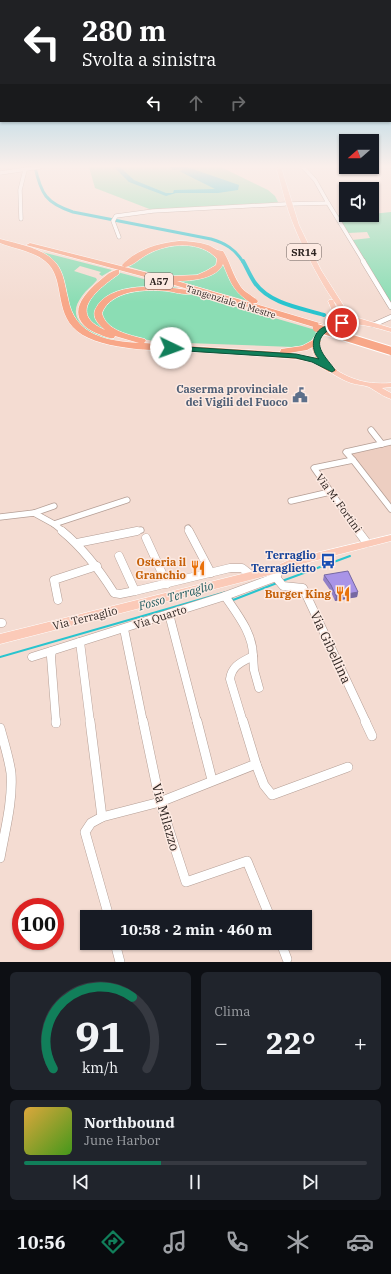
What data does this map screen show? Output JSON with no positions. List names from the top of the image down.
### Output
{
  "streets": {
    "highway": ["A57", "Tangenziale di Mestre"],
    "main road": ["SR14", "Via Terraglio"],
    "street": [
      "Via M. Fortini",
      "Via Quarto",
      "Via Gibellina",
      "Via Milazzo"
    ]
  },
  "crossings": [
    ["SR14", "A57"],
    ["SR14", "Tangenziale di Mestre"],
    ["A57", "Tangenziale di Mestre"],
    ["Via M. Fortini", "Via Terraglio"],
    ["Via Quarto", "Via Terraglio"],
    ["Via Quarto", "Via Gibellina"],
    ["Via Quarto", "Via Milazzo"],
    ["Via Terraglio", "Via Gibellina"]
  ],
  "water": ["Fosso Terraglio"],
  "places": {
    "public building": ["Caserma provinciale dei Vigili del Fuoco"],
    "bus stop": ["Terraglio Terraglietto"],
    "restaurant": ["Osteria il Granchio", "Burger King"]
  },
  "north": "left",
  "page": {
    "turn": ["280 m", "Svolta a sinistra"],
    "limit": "100",
    "trip": "10:58 · 2 min · 460 m",
    "tile": "Clima",
    "heat": ["−", "22°", "+"],
    "song": ["Northbound", "June Harbor"],
    "tabs": "10:56",
    "gauge": ["91", "km/h"]
  }
}
